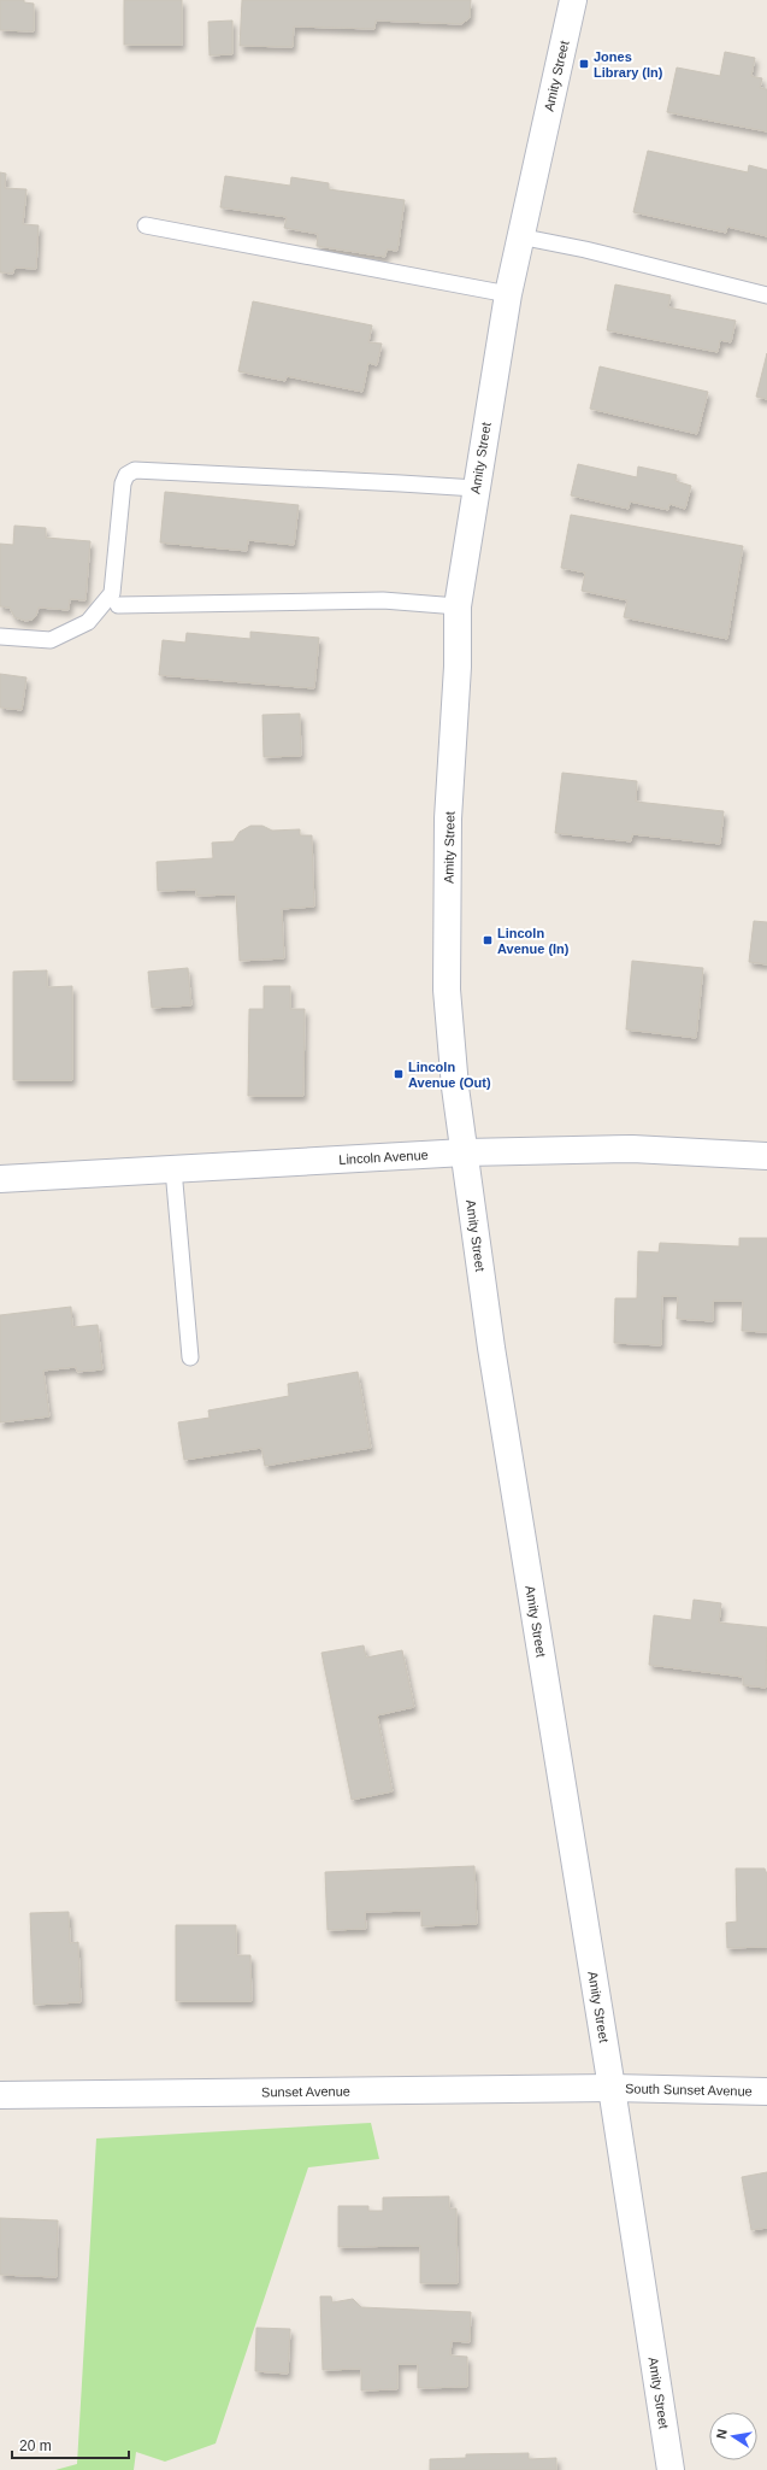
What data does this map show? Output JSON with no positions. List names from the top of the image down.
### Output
{
  "streets": {
    "main road": [
      "Amity Street",
      "Lincoln Avenue",
      "South Sunset Avenue",
      "Sunset Avenue"
    ]
  },
  "crossings": [
    ["Amity Street", "Lincoln Avenue"],
    ["Amity Street", "South Sunset Avenue"],
    ["Amity Street", "Sunset Avenue"],
    ["South Sunset Avenue", "Sunset Avenue"]
  ],
  "places": {
    "transit": ["Jones Library (In)", "Lincoln Avenue (In)", "Lincoln Avenue (Out)"]
  },
  "scale_bar": "20 m",
  "north": "left"
}
